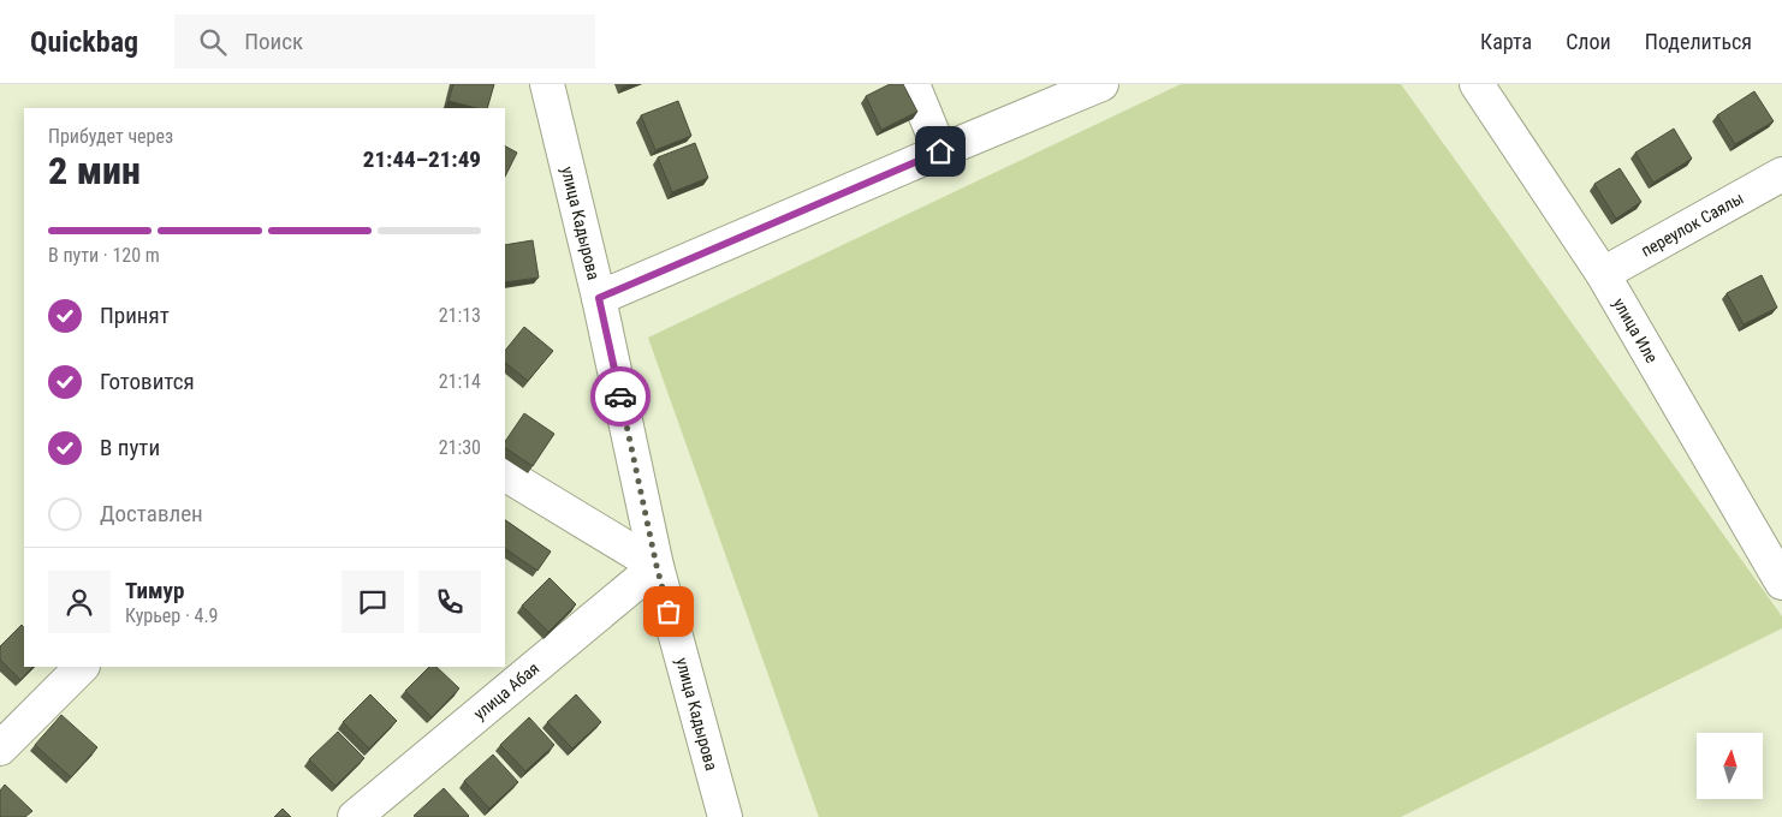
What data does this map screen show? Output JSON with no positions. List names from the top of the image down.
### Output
{
  "streets": {
    "street": [
      "улица Кадырова",
      "переулок Саялы",
      "улица Иле",
      "улица Абая"
    ]
  },
  "crossings": [
    ["улица Кадырова", "улица Абая"],
    ["переулок Саялы", "улица Иле"]
  ],
  "north": "top",
  "page": {
    "header": "Quickbag",
    "search": "Поиск",
    "nav": ["Карта", "Слои", "Поделиться"],
    "heading": ["2 мин", "Прибудет через", "21:44–21:49"],
    "panel": ["Тимур", "Курьер · 4.9"],
    "bar": "В пути · 120 m",
    "list": [
      ["Принят", "21:13"],
      ["Готовится", "21:14"],
      ["В пути", "21:30"],
      "Доставлен"
    ]
  }
}
